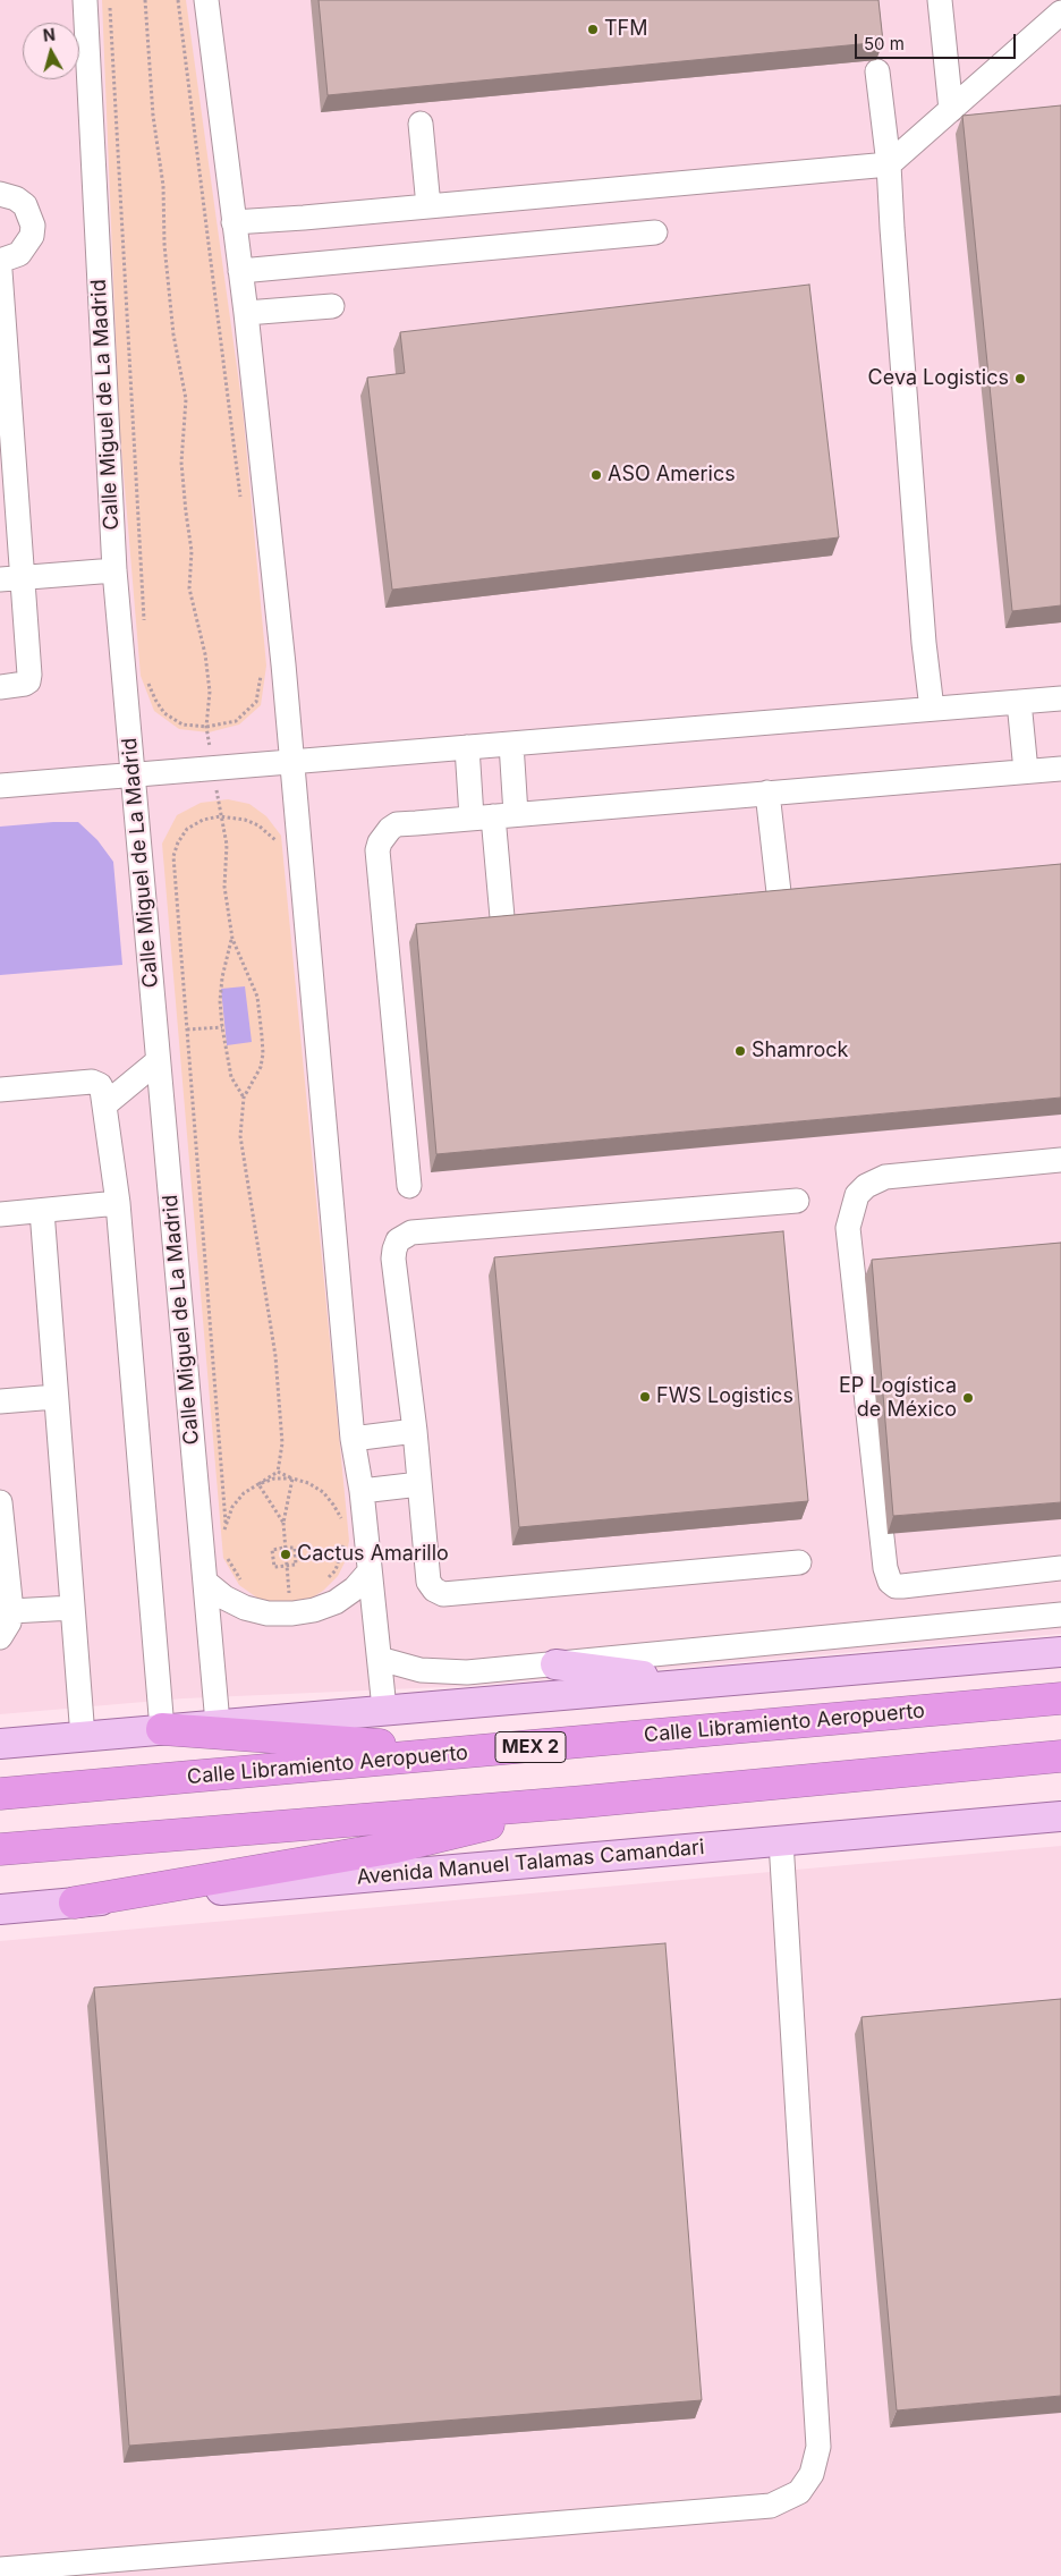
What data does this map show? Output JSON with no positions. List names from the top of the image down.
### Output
{
  "streets": {
    "highway": ["Calle Libramiento Aeropuerto", "MEX 2"],
    "main road": ["Avenida Manuel Talamas Camandari"],
    "street": ["Calle Miguel de La Madrid"]
  },
  "places": [
    "TFM",
    "Ceva Logistics",
    "ASO Americs",
    "Shamrock",
    "FWS Logistics",
    "EP Logística de México",
    "Cactus Amarillo"
  ],
  "scale_bar": "50 m",
  "north": "top"
}
